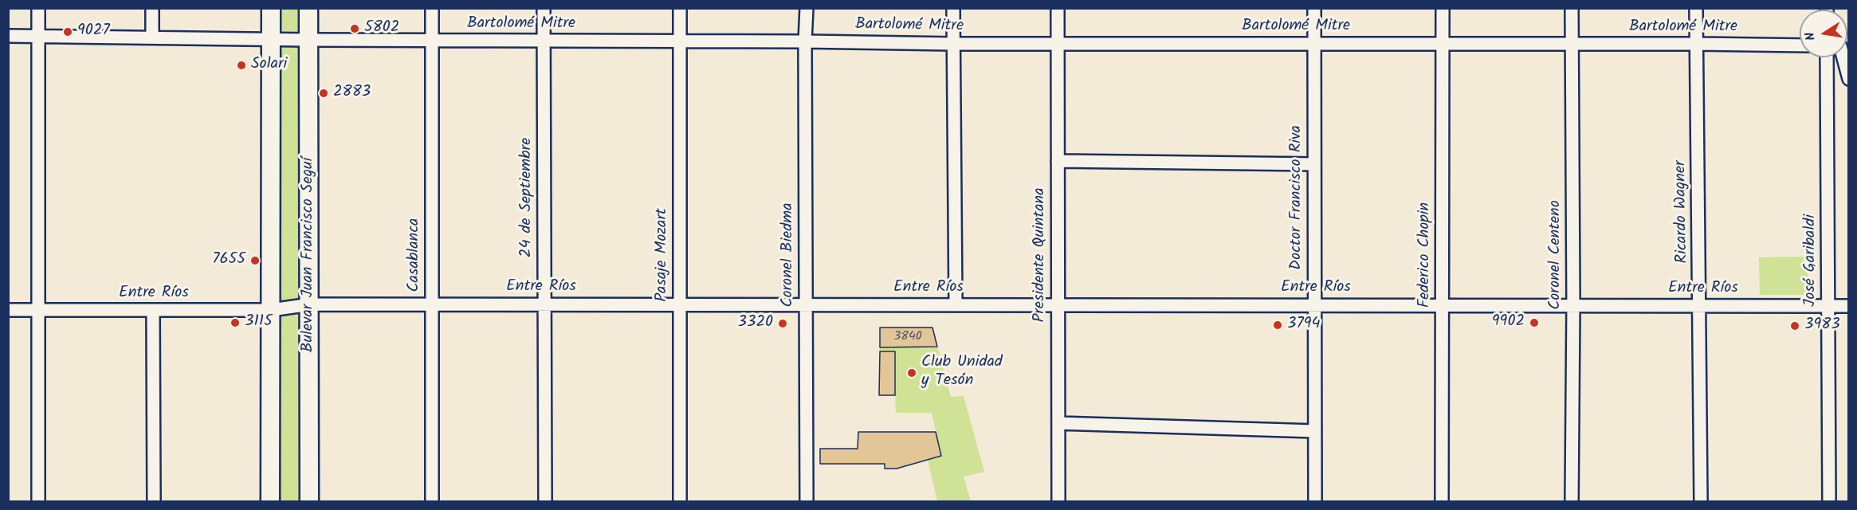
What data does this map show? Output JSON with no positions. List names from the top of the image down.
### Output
{
  "streets": {
    "main road": ["Bulevar Juan Francisco Seguí"],
    "street": [
      "Bartolomé Mitre",
      "24 de Septiembre",
      "Doctor Francisco Riva",
      "Ricardo Wagner",
      "Casablanca",
      "Pasaje Mozart",
      "Coronel Biedma",
      "Presidente Quintana",
      "Federico Chopin",
      "Coronel Centeno",
      "José Garibaldi",
      "Entre Ríos"
    ]
  },
  "crossings": [
    ["Bartolomé Mitre", "24 de Septiembre"],
    ["Bartolomé Mitre", "Doctor Francisco Riva"],
    ["Bartolomé Mitre", "Ricardo Wagner"],
    ["Bartolomé Mitre", "Bulevar Juan Francisco Seguí"],
    ["Bartolomé Mitre", "Casablanca"],
    ["Bartolomé Mitre", "Pasaje Mozart"],
    ["Bartolomé Mitre", "Coronel Biedma"],
    ["Bartolomé Mitre", "Presidente Quintana"],
    ["Bartolomé Mitre", "Federico Chopin"],
    ["Bartolomé Mitre", "Coronel Centeno"],
    ["24 de Septiembre", "Entre Ríos"],
    ["Doctor Francisco Riva", "Entre Ríos"],
    ["Ricardo Wagner", "Entre Ríos"],
    ["Bulevar Juan Francisco Seguí", "Entre Ríos"],
    ["Casablanca", "Entre Ríos"],
    ["Pasaje Mozart", "Entre Ríos"],
    ["Coronel Biedma", "Entre Ríos"],
    ["Presidente Quintana", "Entre Ríos"],
    ["Federico Chopin", "Entre Ríos"],
    ["Coronel Centeno", "Entre Ríos"],
    ["José Garibaldi", "Entre Ríos"]
  ],
  "places": [
    "5802",
    "9027",
    "Solari",
    "2883",
    "7655",
    "3115",
    "9902",
    "3320",
    "3794",
    "3983",
    "Club Unidad y Tesón"
  ],
  "house_numbers": ["3840"],
  "north": "left"
}
